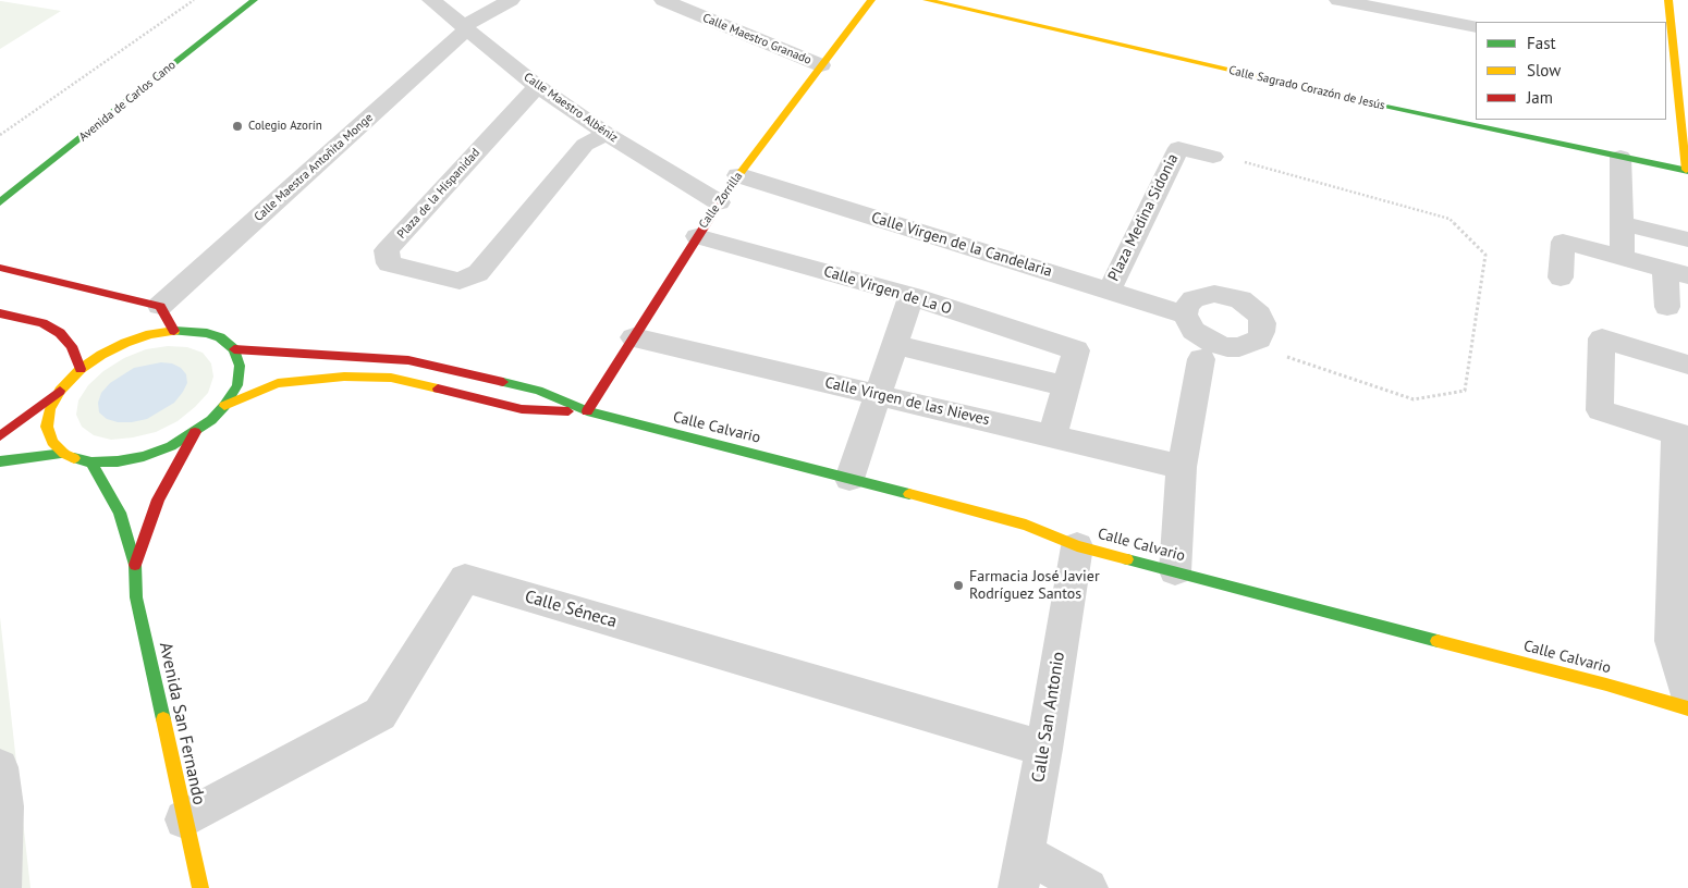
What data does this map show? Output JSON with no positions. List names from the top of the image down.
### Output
{
  "streets": {
    "street": [
      "Calle Maestro Granado",
      "Calle Sagrado Corazón de Jesús",
      "Avenida de Carlos Cano",
      "Calle Maestro Albéniz",
      "Calle Maestra Antoñita Monge",
      "Plaza de la Hispanidad",
      "Calle Zorrilla",
      "Plaza Medina Sidonia",
      "Calle Virgen de la Candelaria",
      "Calle Virgen de La O",
      "Calle Virgen de las Nieves",
      "Calle Calvario",
      "Calle Séneca",
      "Calle San Antonio",
      "Avenida San Fernando"
    ]
  },
  "crossings": [
    ["Calle Maestro Granado", "Calle Zorrilla"],
    ["Calle Maestro Albéniz", "Calle Maestra Antoñita Monge"],
    ["Calle Maestro Albéniz", "Plaza de la Hispanidad"],
    ["Calle Maestro Albéniz", "Calle Zorrilla"],
    ["Calle Zorrilla", "Calle Virgen de la Candelaria"],
    ["Calle Zorrilla", "Calle Virgen de La O"],
    ["Calle Zorrilla", "Calle Virgen de las Nieves"],
    ["Calle Zorrilla", "Calle Calvario"],
    ["Plaza Medina Sidonia", "Calle Virgen de la Candelaria"],
    ["Calle Calvario", "Calle San Antonio"],
    ["Calle Calvario", "Avenida San Fernando"],
    ["Calle Séneca", "Calle San Antonio"],
    ["Calle Séneca", "Avenida San Fernando"]
  ],
  "places": ["Colegio Azorín", "Farmacia José Javier Rodríguez Santos"],
  "legend": ["Fast", "Slow", "Jam"]
}
